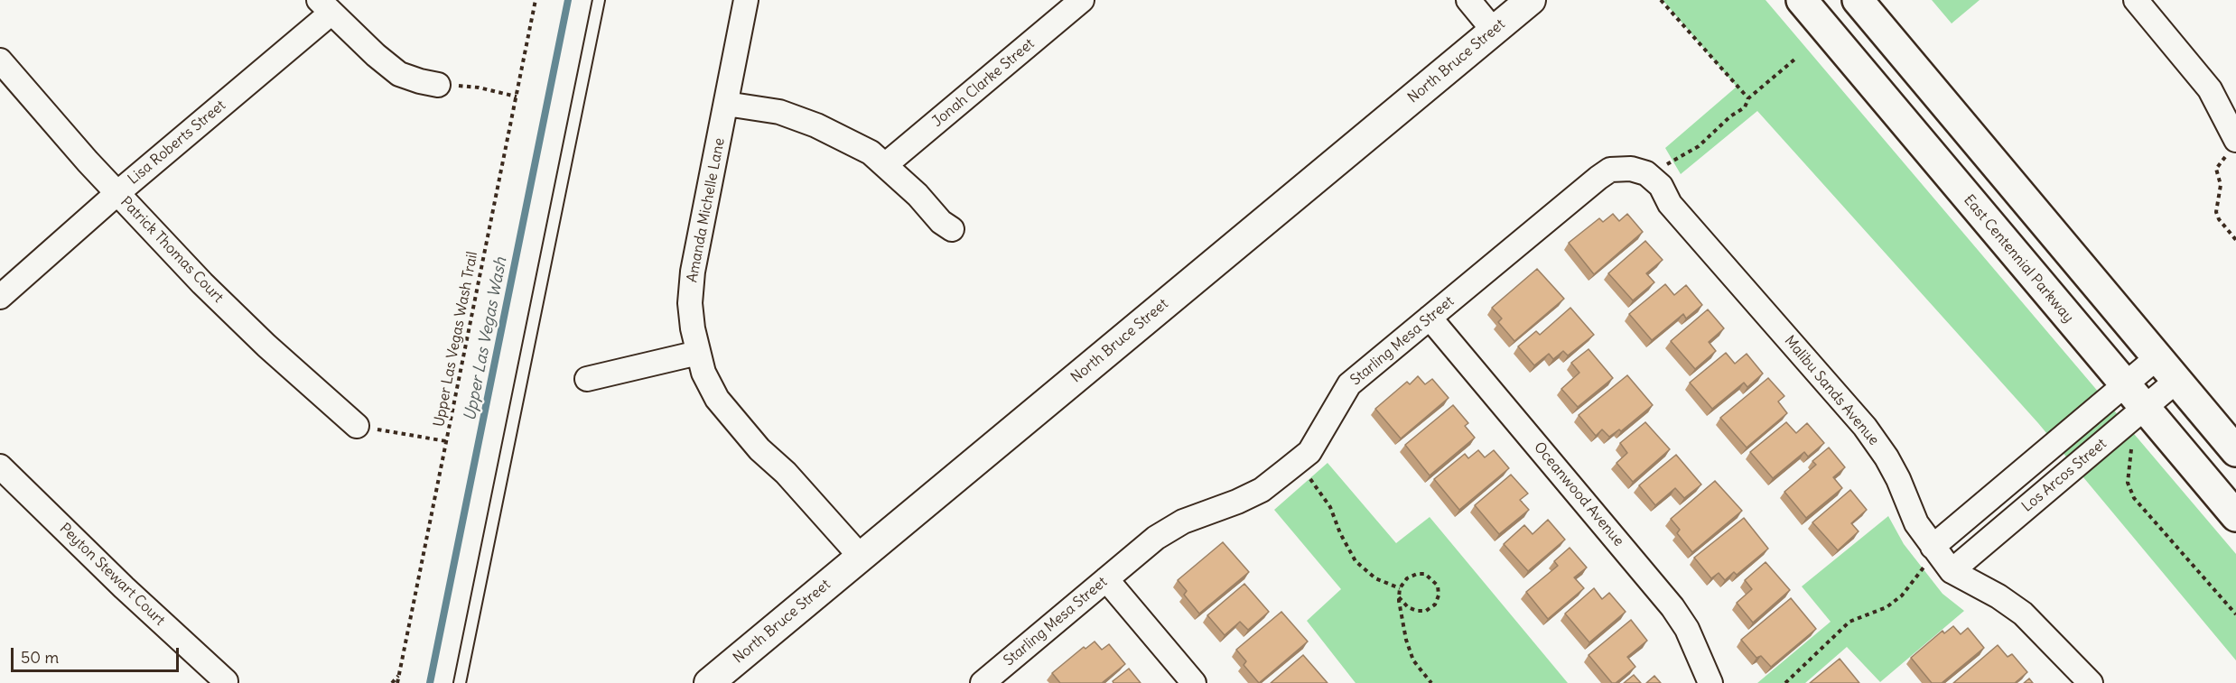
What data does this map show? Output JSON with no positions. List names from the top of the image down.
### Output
{
  "streets": {
    "main road": ["East Centennial Parkway"],
    "street": [
      "North Bruce Street",
      "Jonah Clarke Street",
      "Lisa Roberts Street",
      "Amanda Michelle Lane",
      "Patrick Thomas Court",
      "Starling Mesa Street",
      "Malibu Sands Avenue",
      "Los Arcos Street",
      "Oceanwood Avenue",
      "Peyton Stewart Court"
    ],
    "path": ["Upper Las Vegas Wash Trail"]
  },
  "crossings": [
    ["North Bruce Street", "Amanda Michelle Lane"],
    ["Lisa Roberts Street", "Patrick Thomas Court"],
    ["East Centennial Parkway", "Los Arcos Street"],
    ["Starling Mesa Street", "Malibu Sands Avenue"],
    ["Starling Mesa Street", "Oceanwood Avenue"],
    ["Malibu Sands Avenue", "Los Arcos Street"]
  ],
  "water": ["Upper Las Vegas Wash"],
  "scale_bar": "50 m"
}
